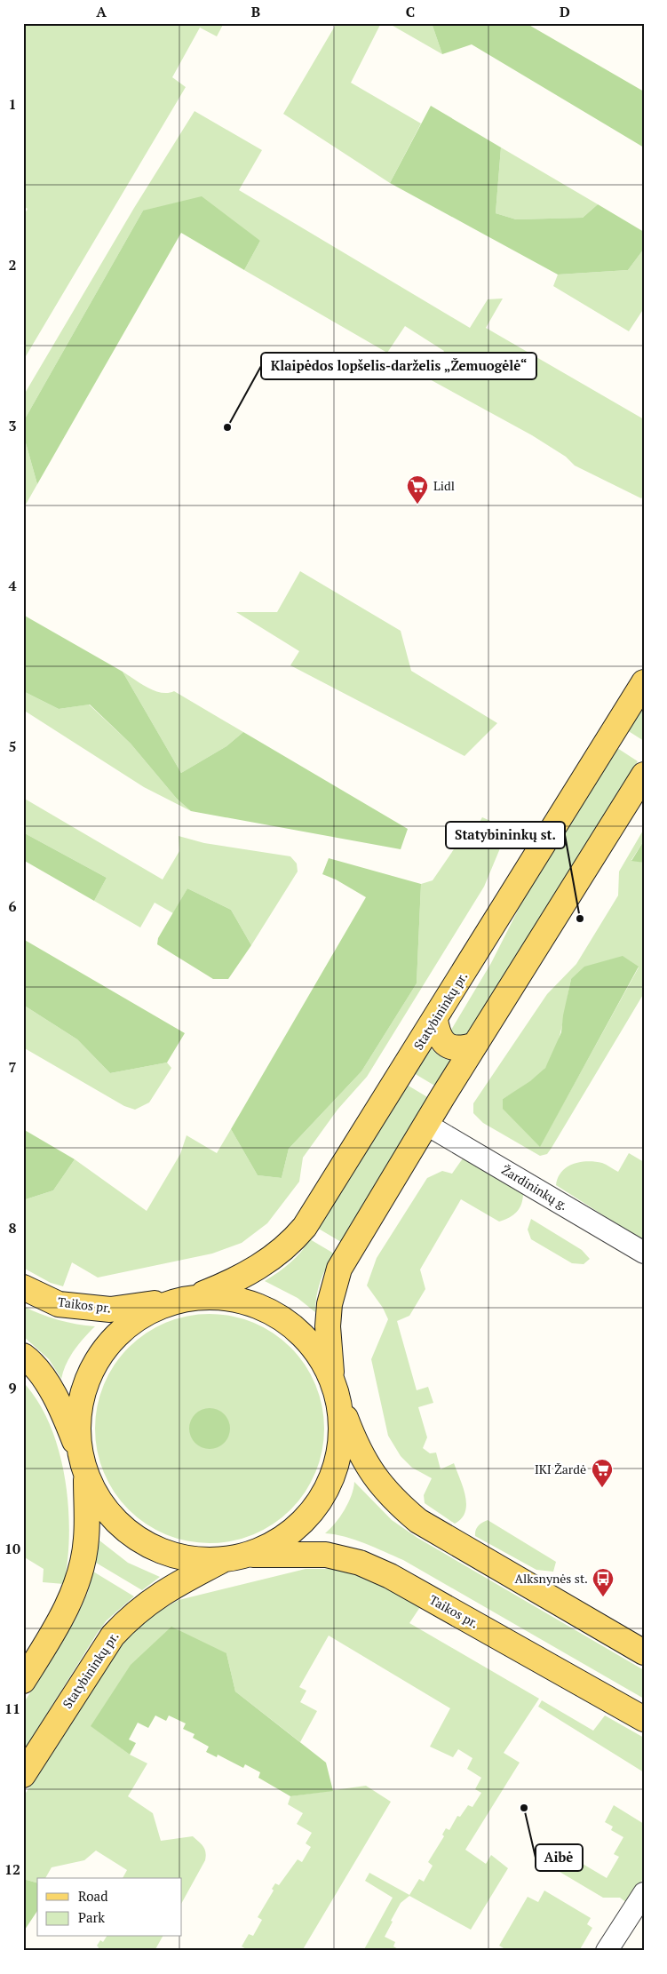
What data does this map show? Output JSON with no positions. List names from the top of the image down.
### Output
{
  "streets": {
    "main road": ["Statybininkų pr.", "Taikos pr."],
    "street": ["Žardininkų g."]
  },
  "crossings": [
    ["Statybininkų pr.", "Taikos pr."]
  ],
  "places": {
    "other": ["Klaipėdos lopšelis-darželis „Žemuogėlė“", "Statybininkų st.", "Aibė"],
    "supermarket": ["Lidl", "IKI Žardė"],
    "bus stop": ["Alksnynės st."]
  },
  "legend": ["Road", "Park"],
  "grid": {
    "columns": [
      "A",
      "B",
      "C",
      "D"
    ],
    "rows": [
      "1",
      "2",
      "3",
      "4",
      "5",
      "6",
      "7",
      "8",
      "9",
      "10",
      "11",
      "12"
    ]
  }
}
